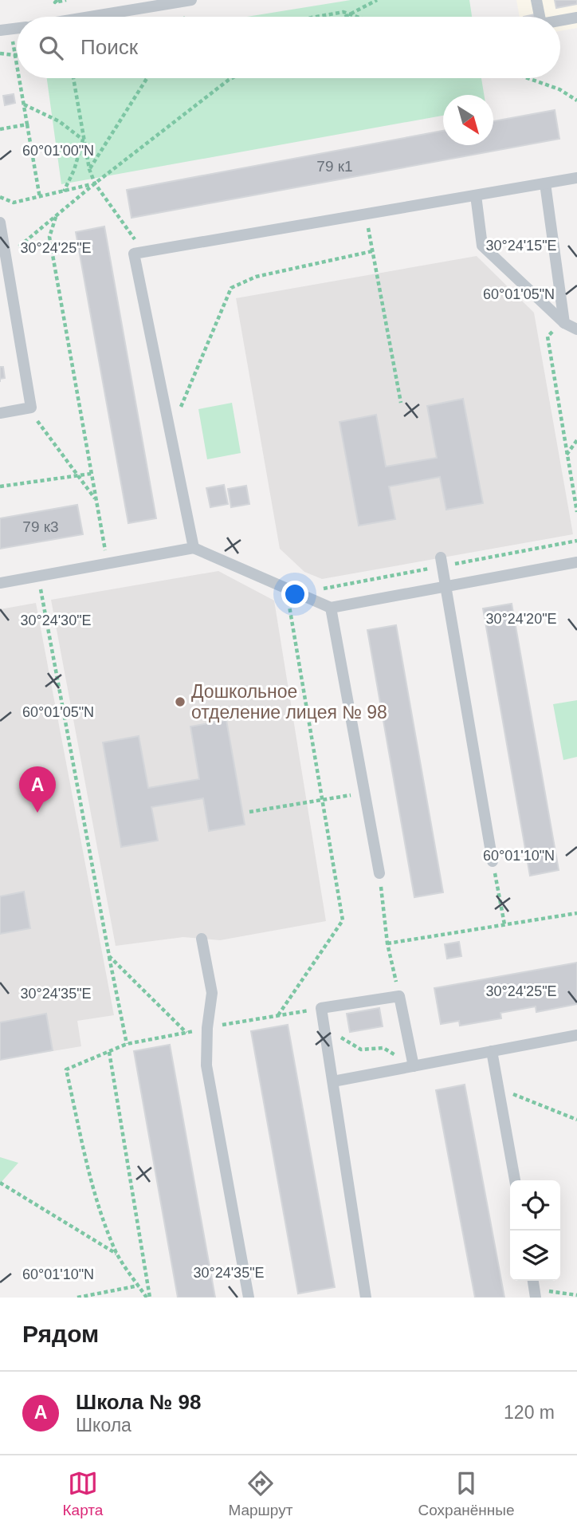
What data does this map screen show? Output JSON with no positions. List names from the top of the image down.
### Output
{
  "places": ["Дошкольное отделение лицея № 98"],
  "house_numbers": ["79 к1", "79 к3"],
  "north": "bottom right",
  "page": {
    "search": "Поиск",
    "pins": "A",
    "heading": "Рядом",
    "list": [
      {
        "mark": "A",
        "name": "Школа № 98",
        "note": "Школа",
        "value": "120 m"
      }
    ],
    "nav": ["Карта", "Маршрут", "Сохранённые"]
  },
  "coordinates": [
    "60°01'00\"N",
    "30°24'15\"E",
    "30°24'25\"E",
    "60°01'05\"N",
    "30°24'20\"E",
    "30°24'30\"E",
    "60°01'10\"N",
    "30°24'35\"E"
  ]
}
